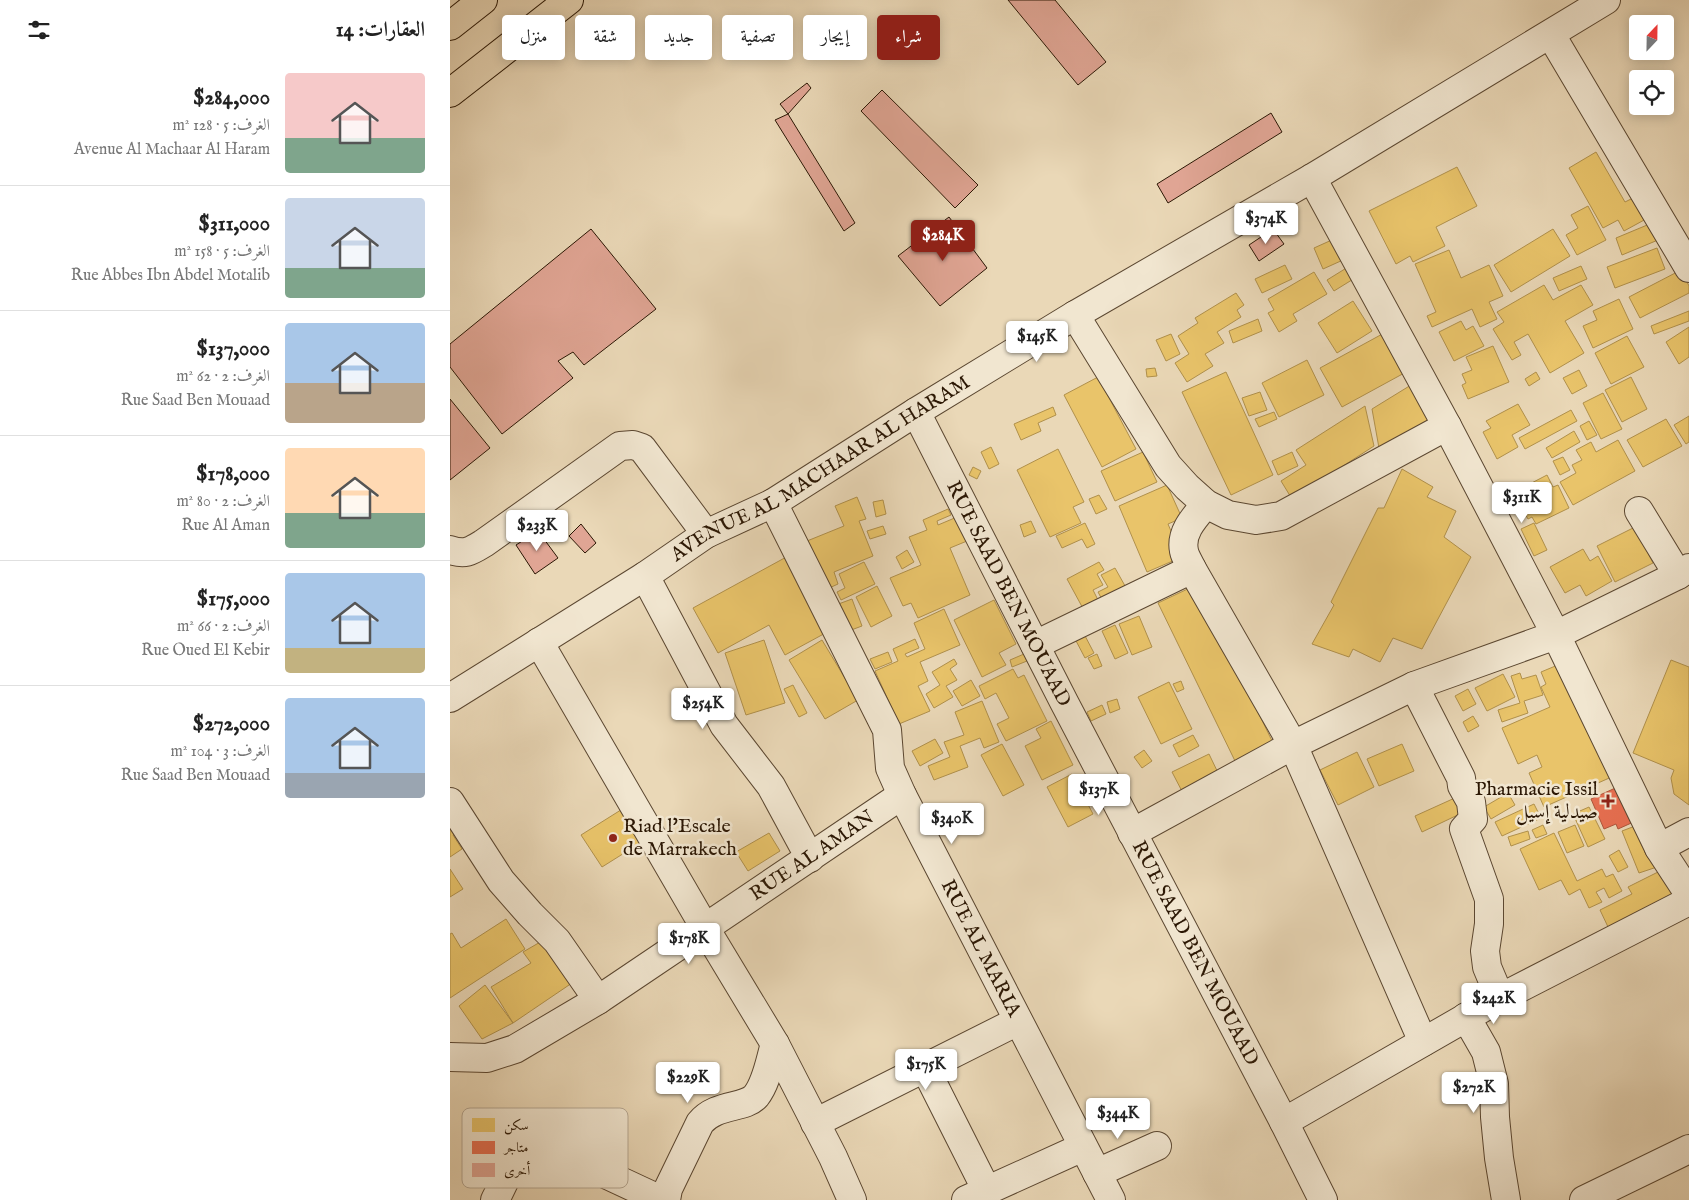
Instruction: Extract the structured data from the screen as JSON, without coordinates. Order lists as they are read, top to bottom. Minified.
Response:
{"streets":{"street":["AVENUE AL MACHAAR AL HARAM","RUE SAAD BEN MOUAAD","RUE AL AMAN","RUE AL MARIA"]},"crossings":[["AVENUE AL MACHAAR AL HARAM","RUE SAAD BEN MOUAAD"],["AVENUE AL MACHAAR AL HARAM","RUE AL MARIA"],["RUE AL AMAN","RUE AL MARIA"]],"places":{"health":["Pharmacie Issil صيدلية إسيل"],"other":["Riad l'Escale de Marrakech"]},"legend":["سكن","متاجر","أخرى"],"north":"top","page":{"heading":"العقارات: 14","chip":["شراء","إيجار","تصفية","جديد","شقة","منزل"],"list":[{"name":"$284,000","note":"الغرف: 5 · 128 m² · Avenue Al Machaar Al Haram"},{"name":"$311,000","note":"الغرف: 5 · 158 m² · Rue Abbes Ibn Abdel Motalib"},{"name":"$137,000","note":"الغرف: 2 · 62 m² · Rue Saad Ben Mouaad"},{"name":"$178,000","note":"الغرف: 2 · 80 m² · Rue Al Aman"},{"name":"$175,000","note":"الغرف: 2 · 66 m² · Rue Oued El Kebir"},{"name":"$272,000","note":"الغرف: 3 · 104 m² · Rue Saad Ben Mouaad"}],"price":["$374K","$284K","$145K","$311K","$233K","$254K","$137K","$340K","$178K","$242K","$175K","$229K","$272K","$344K"]}}
